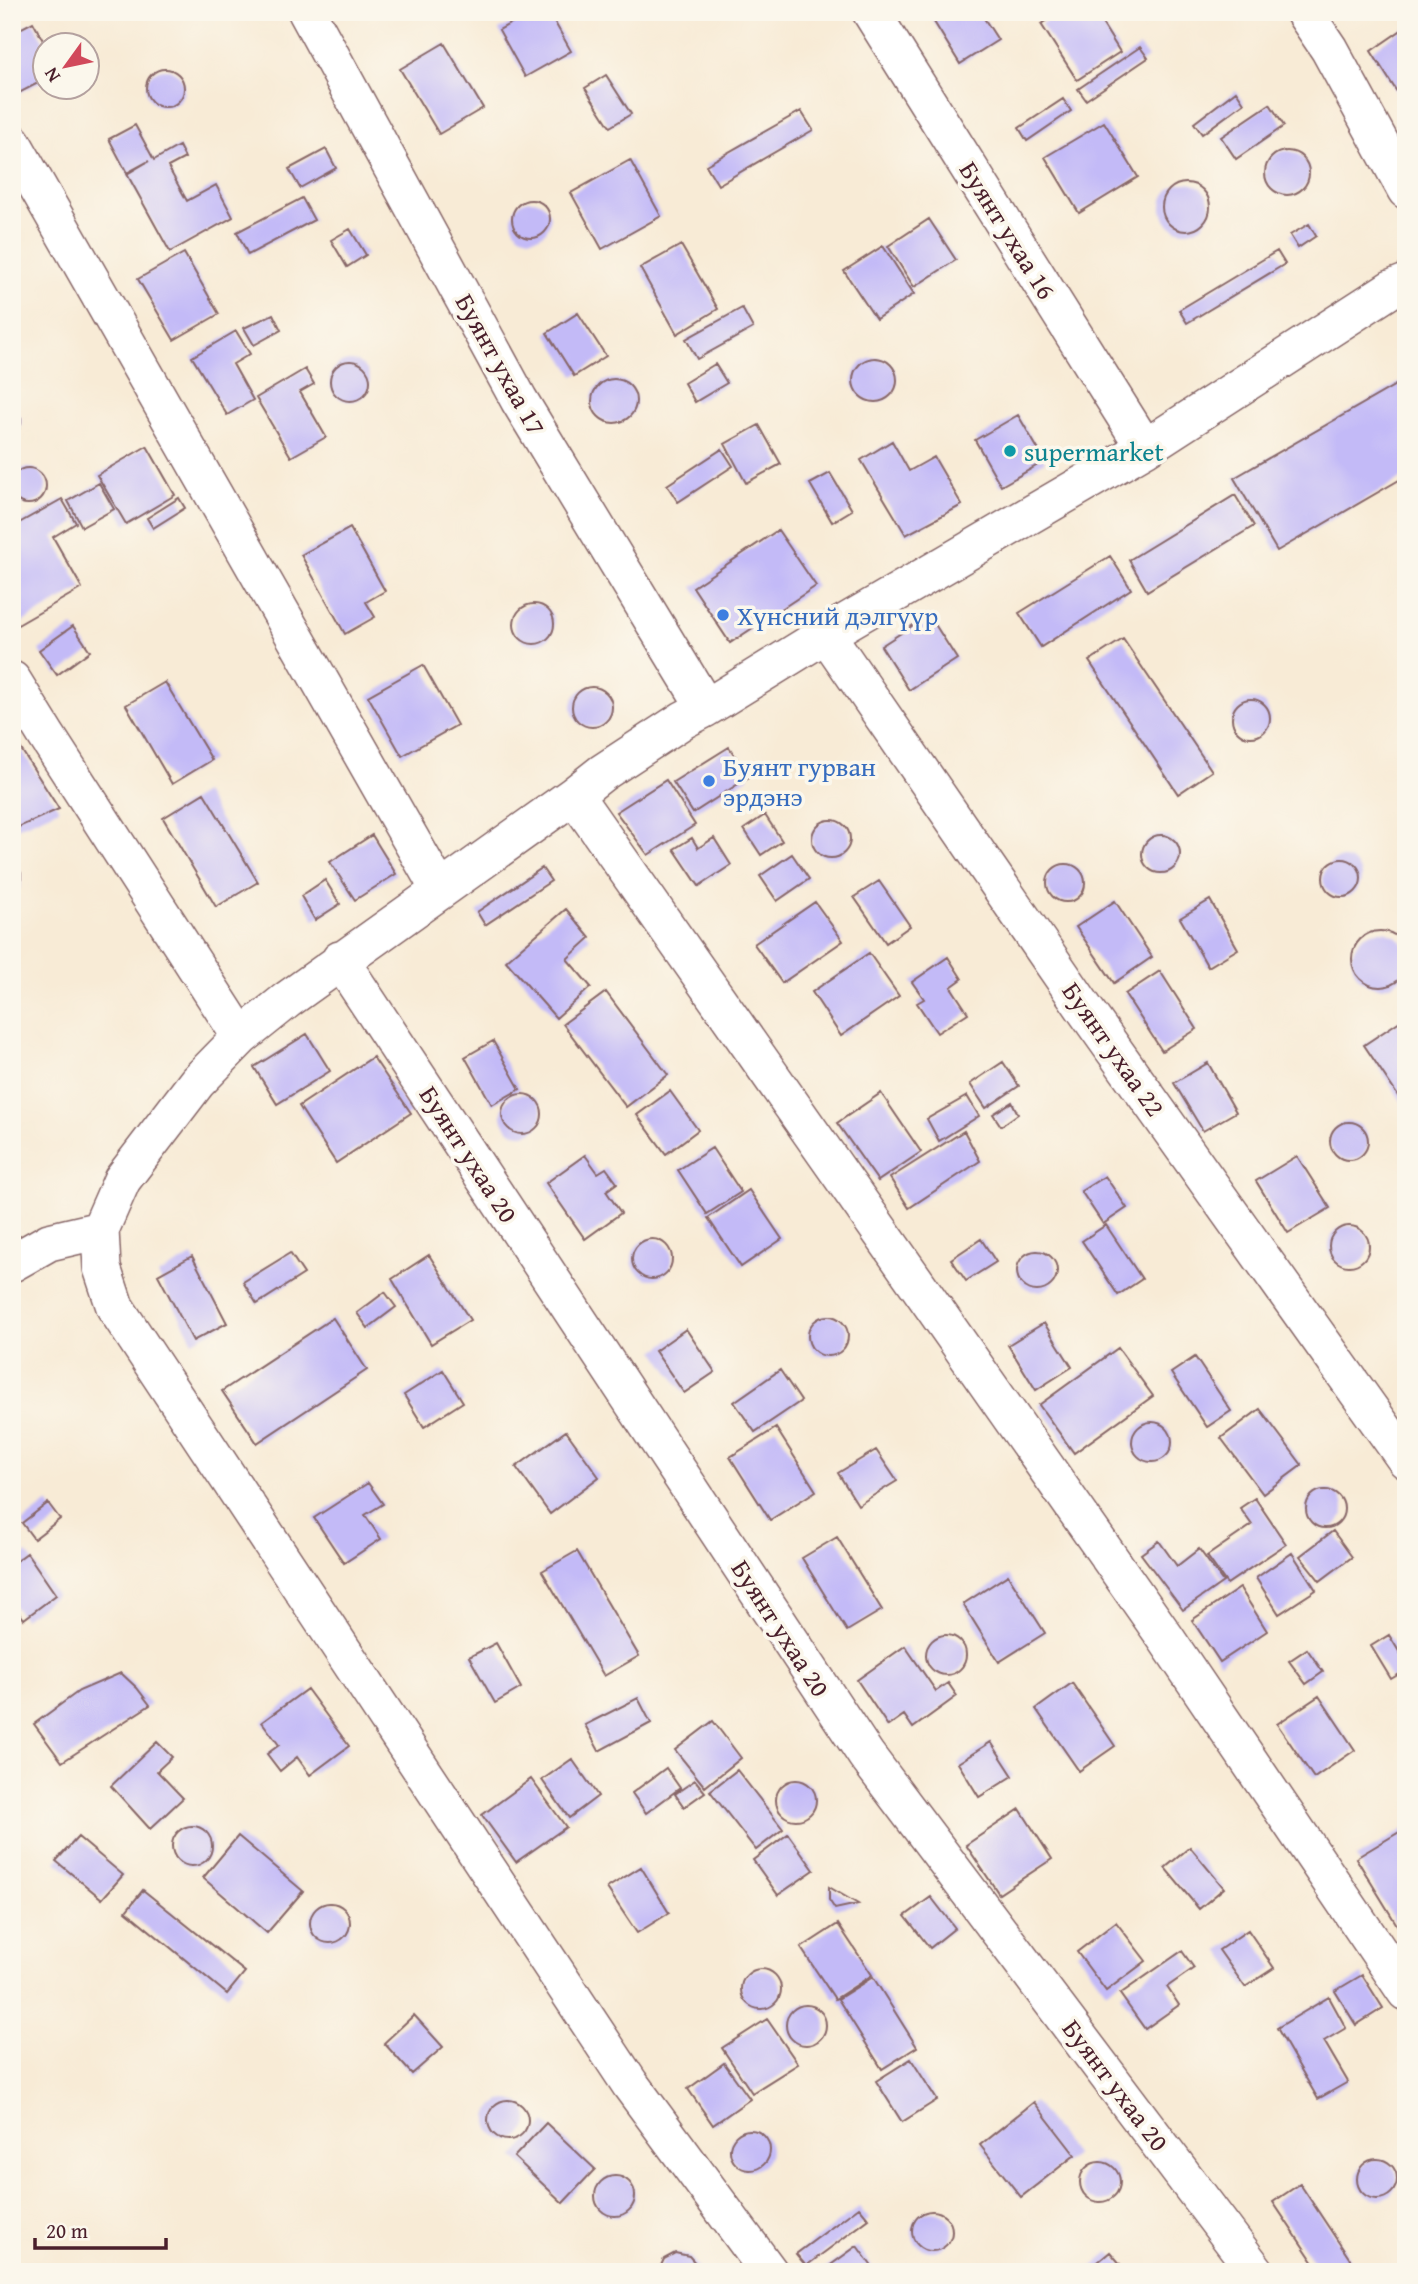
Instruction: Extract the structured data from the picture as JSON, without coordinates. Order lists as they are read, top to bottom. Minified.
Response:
{"streets":{"street":["Буянт ухаа 16","Буянт ухаа 17","Буянт ухаа 22","Буянт ухаа 20"]},"places":["supermarket","Хүнсний дэлгүүр","Буянт гурван эрдэнэ"],"scale_bar":"20 m","north":"bottom left"}
